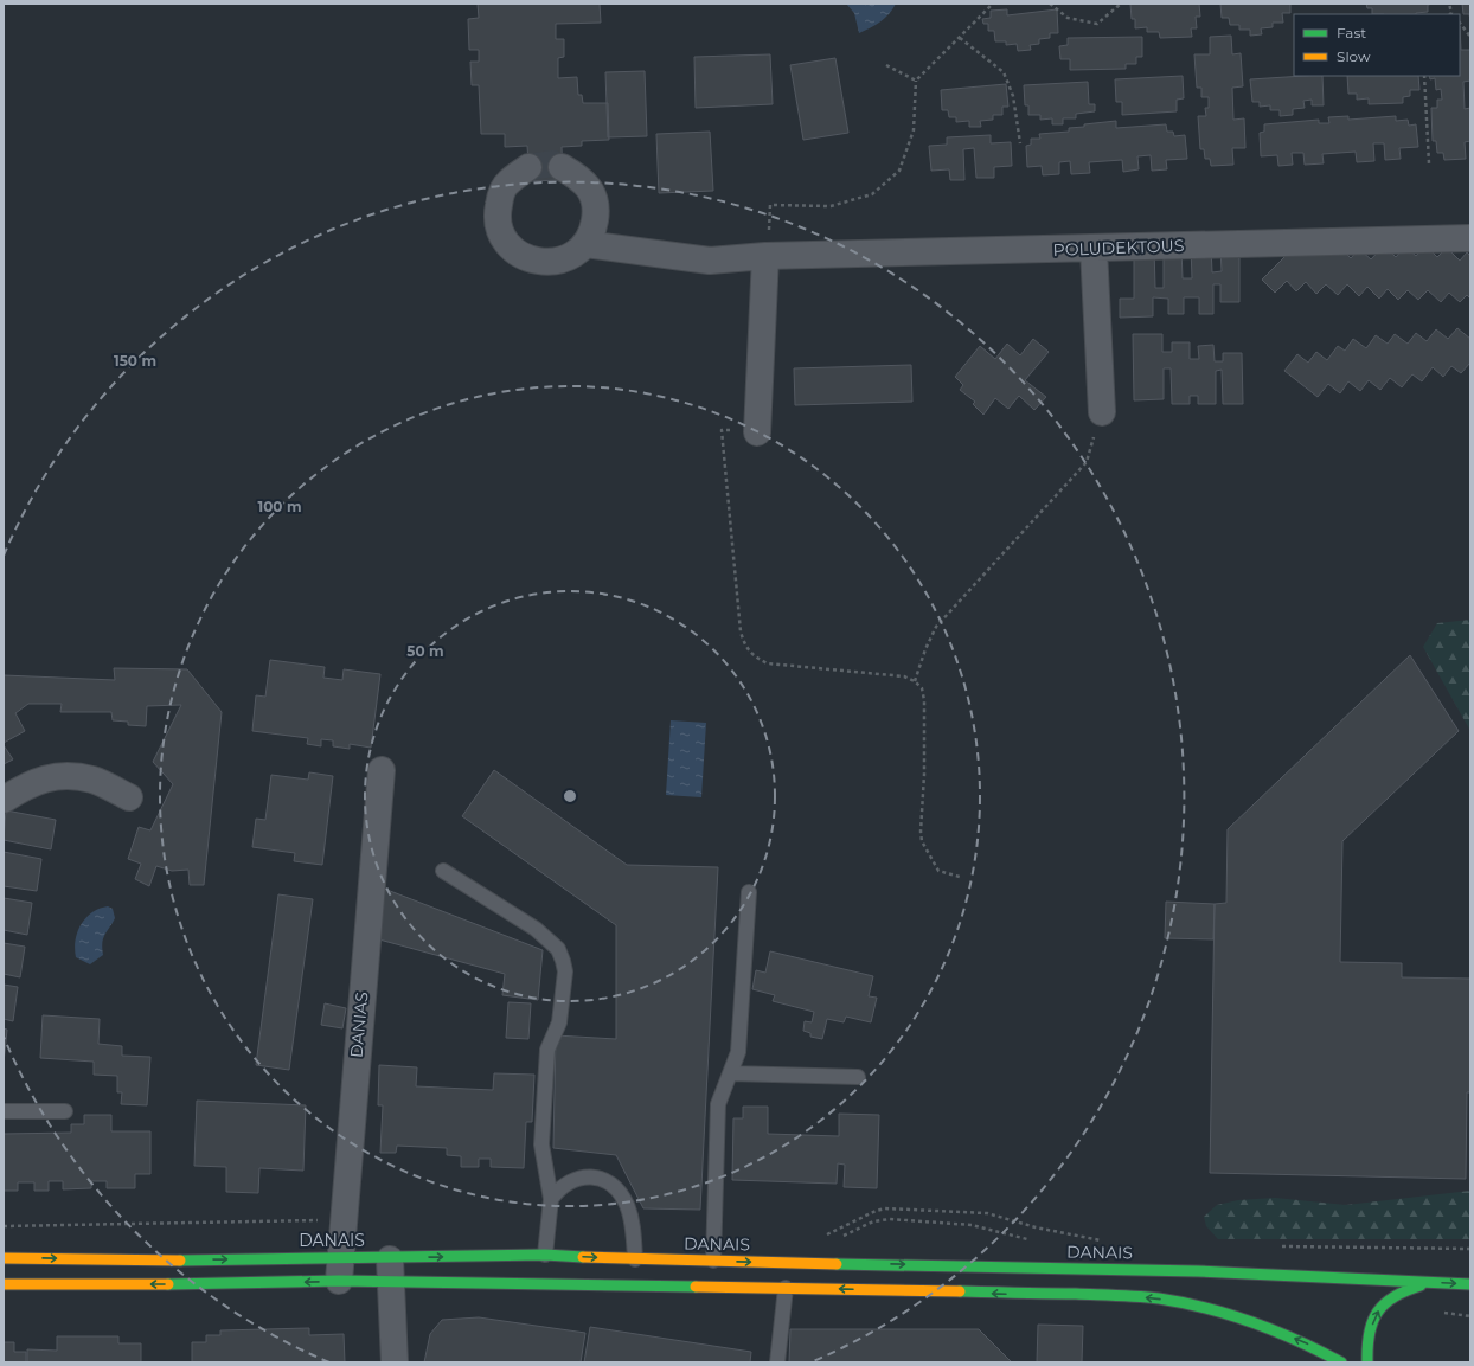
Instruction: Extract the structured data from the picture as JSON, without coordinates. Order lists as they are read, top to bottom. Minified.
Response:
{"streets":{"main road":["DANAIS"],"street":["POLUDEKTOUS","DANIAS"]},"crossings":[["DANIAS","DANAIS"]],"legend":["Fast","Slow"],"rings":["150 m","100 m","50 m"]}
